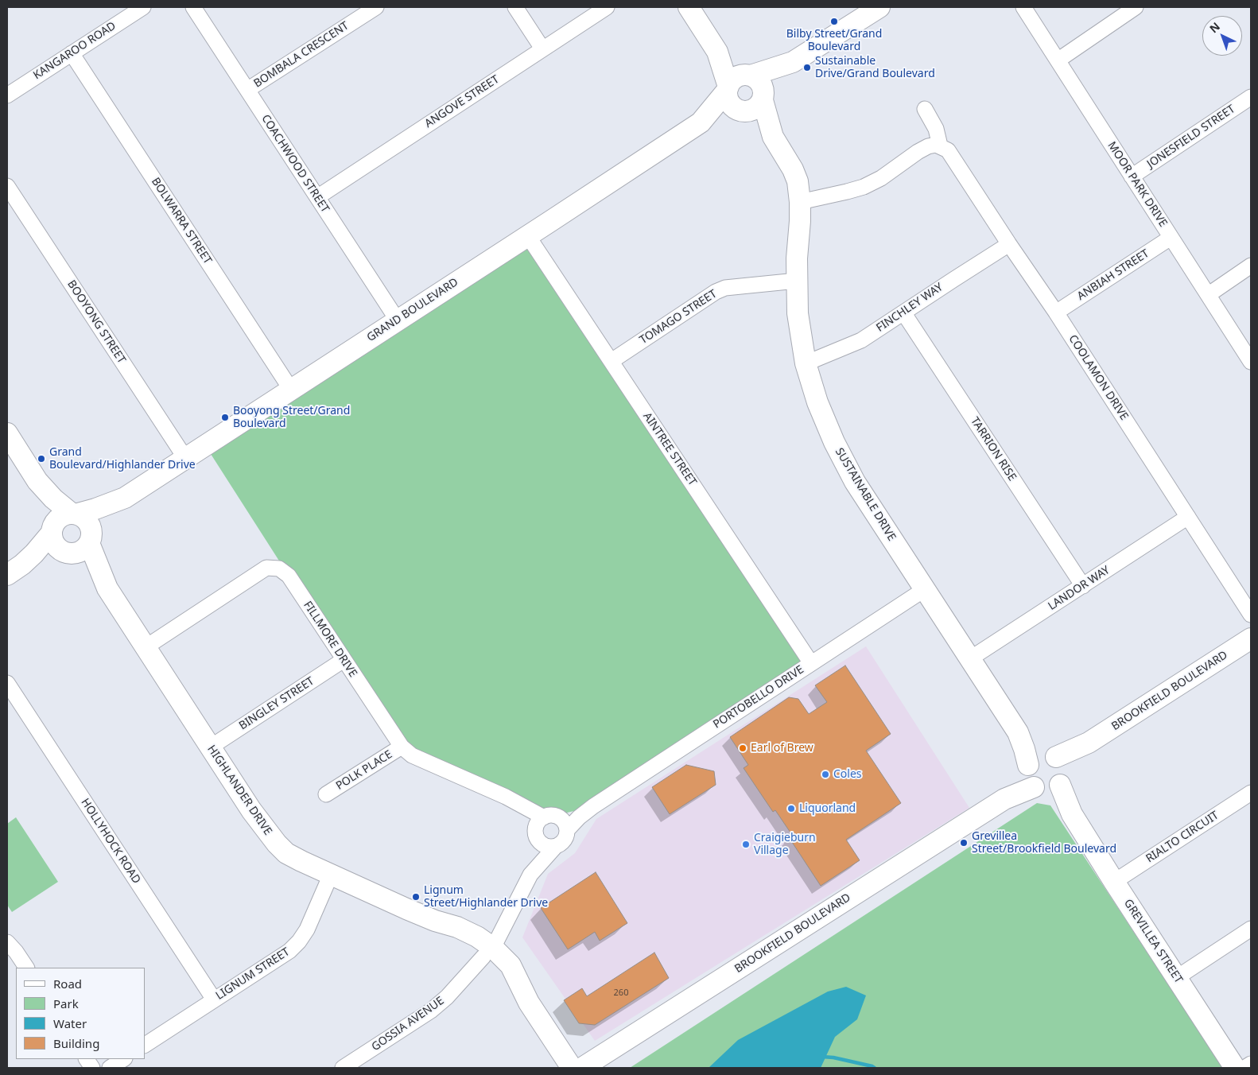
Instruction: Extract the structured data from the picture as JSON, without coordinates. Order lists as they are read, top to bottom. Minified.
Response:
{"streets":{"street":["KANGAROO ROAD","BOMBALA CRESCENT","ANGOVE STREET","JONESFIELD STREET","COACHWOOD STREET","MOOR PARK DRIVE","BOLWARRA STREET","ANBIAH STREET","FINCHLEY WAY","GRAND BOULEVARD","TOMAGO STREET","BOOYONG STREET","COOLAMON DRIVE","AINTREE STREET","TARRION RISE","SUSTAINABLE DRIVE","LANDOR WAY","FILLMORE DRIVE","BROOKFIELD BOULEVARD","PORTOBELLO DRIVE","BINGLEY STREET","POLK PLACE","HIGHLANDER DRIVE","RIALTO CIRCUIT","HOLLYHOCK ROAD","GREVILLEA STREET","LIGNUM STREET","GOSSIA AVENUE"]},"crossings":[["KANGAROO ROAD","BOLWARRA STREET"],["BOMBALA CRESCENT","COACHWOOD STREET"],["ANGOVE STREET","COACHWOOD STREET"],["JONESFIELD STREET","MOOR PARK DRIVE"],["COACHWOOD STREET","GRAND BOULEVARD"],["MOOR PARK DRIVE","ANBIAH STREET"],["BOLWARRA STREET","GRAND BOULEVARD"],["ANBIAH STREET","COOLAMON DRIVE"],["FINCHLEY WAY","COOLAMON DRIVE"],["FINCHLEY WAY","TARRION RISE"],["FINCHLEY WAY","SUSTAINABLE DRIVE"],["GRAND BOULEVARD","BOOYONG STREET"],["GRAND BOULEVARD","AINTREE STREET"],["GRAND BOULEVARD","SUSTAINABLE DRIVE"],["GRAND BOULEVARD","HIGHLANDER DRIVE"],["TOMAGO STREET","AINTREE STREET"],["TOMAGO STREET","SUSTAINABLE DRIVE"],["COOLAMON DRIVE","LANDOR WAY"],["AINTREE STREET","PORTOBELLO DRIVE"],["TARRION RISE","LANDOR WAY"],["SUSTAINABLE DRIVE","LANDOR WAY"],["SUSTAINABLE DRIVE","BROOKFIELD BOULEVARD"],["SUSTAINABLE DRIVE","PORTOBELLO DRIVE"],["SUSTAINABLE DRIVE","GREVILLEA STREET"],["FILLMORE DRIVE","PORTOBELLO DRIVE"],["FILLMORE DRIVE","BINGLEY STREET"],["FILLMORE DRIVE","POLK PLACE"],["FILLMORE DRIVE","HIGHLANDER DRIVE"],["BROOKFIELD BOULEVARD","GREVILLEA STREET"],["BINGLEY STREET","HIGHLANDER DRIVE"],["HIGHLANDER DRIVE","LIGNUM STREET"],["HIGHLANDER DRIVE","GOSSIA AVENUE"],["RIALTO CIRCUIT","GREVILLEA STREET"],["HOLLYHOCK ROAD","LIGNUM STREET"]],"places":["Bilby Street/Grand Boulevard","Sustainable Drive/Grand Boulevard","Booyong Street/Grand Boulevard","Grand Boulevard/Highlander Drive","Earl of Brew","Coles","Liquorland","Grevillea Street/Brookfield Boulevard","Craigieburn Village","Lignum Street/Highlander Drive"],"house_numbers":["260"],"legend":["Road","Park","Water","Building"],"north":"top left"}
